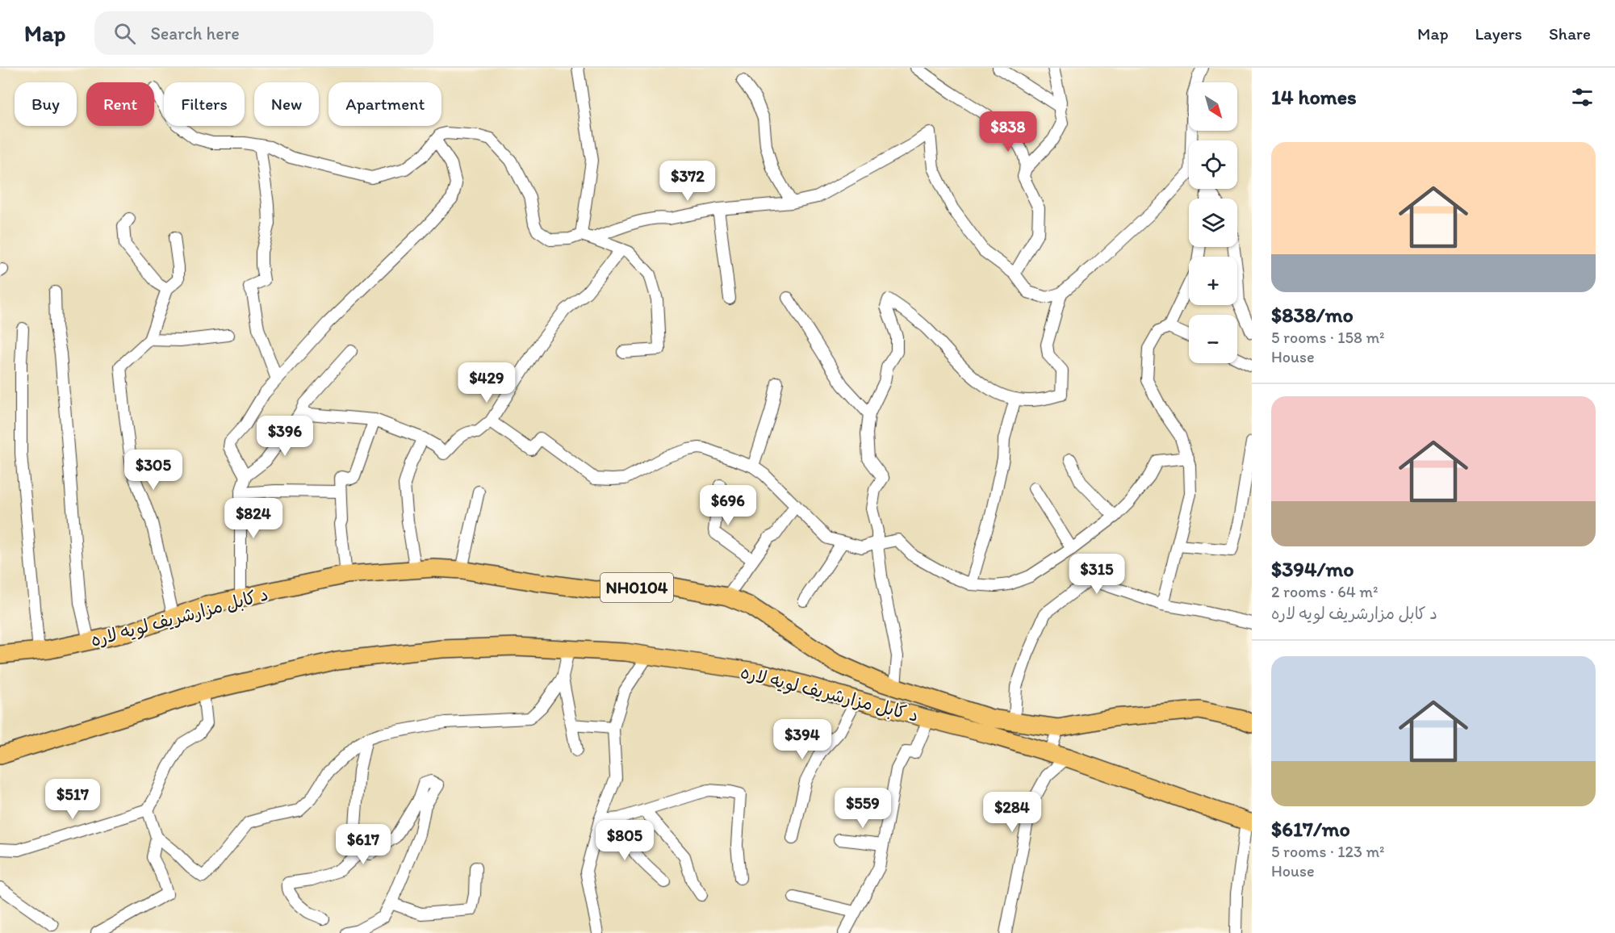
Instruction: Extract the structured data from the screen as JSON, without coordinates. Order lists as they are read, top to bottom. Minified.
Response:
{"streets":{"highway":["NH0104","د کابل مزارشریف لویه لاره"]},"north":"bottom right","page":{"header":"Map","search":"Search here","nav":["Map","Layers","Share"],"heading":"14 homes","map_buttons":["+","−"],"chip":["Buy","Rent","Filters","New","Apartment"],"price":["$838","$372","$429","$396","$305","$696","$824","$315","$394","$517","$559","$284","$805","$617"],"list":[{"name":"$838/mo","note":"5 rooms · 158 m² · House"},{"name":"$394/mo","note":"2 rooms · 64 m² · د کابل مزارشریف لویه لاره"},{"name":"$617/mo","note":"5 rooms · 123 m² · House"}]}}
